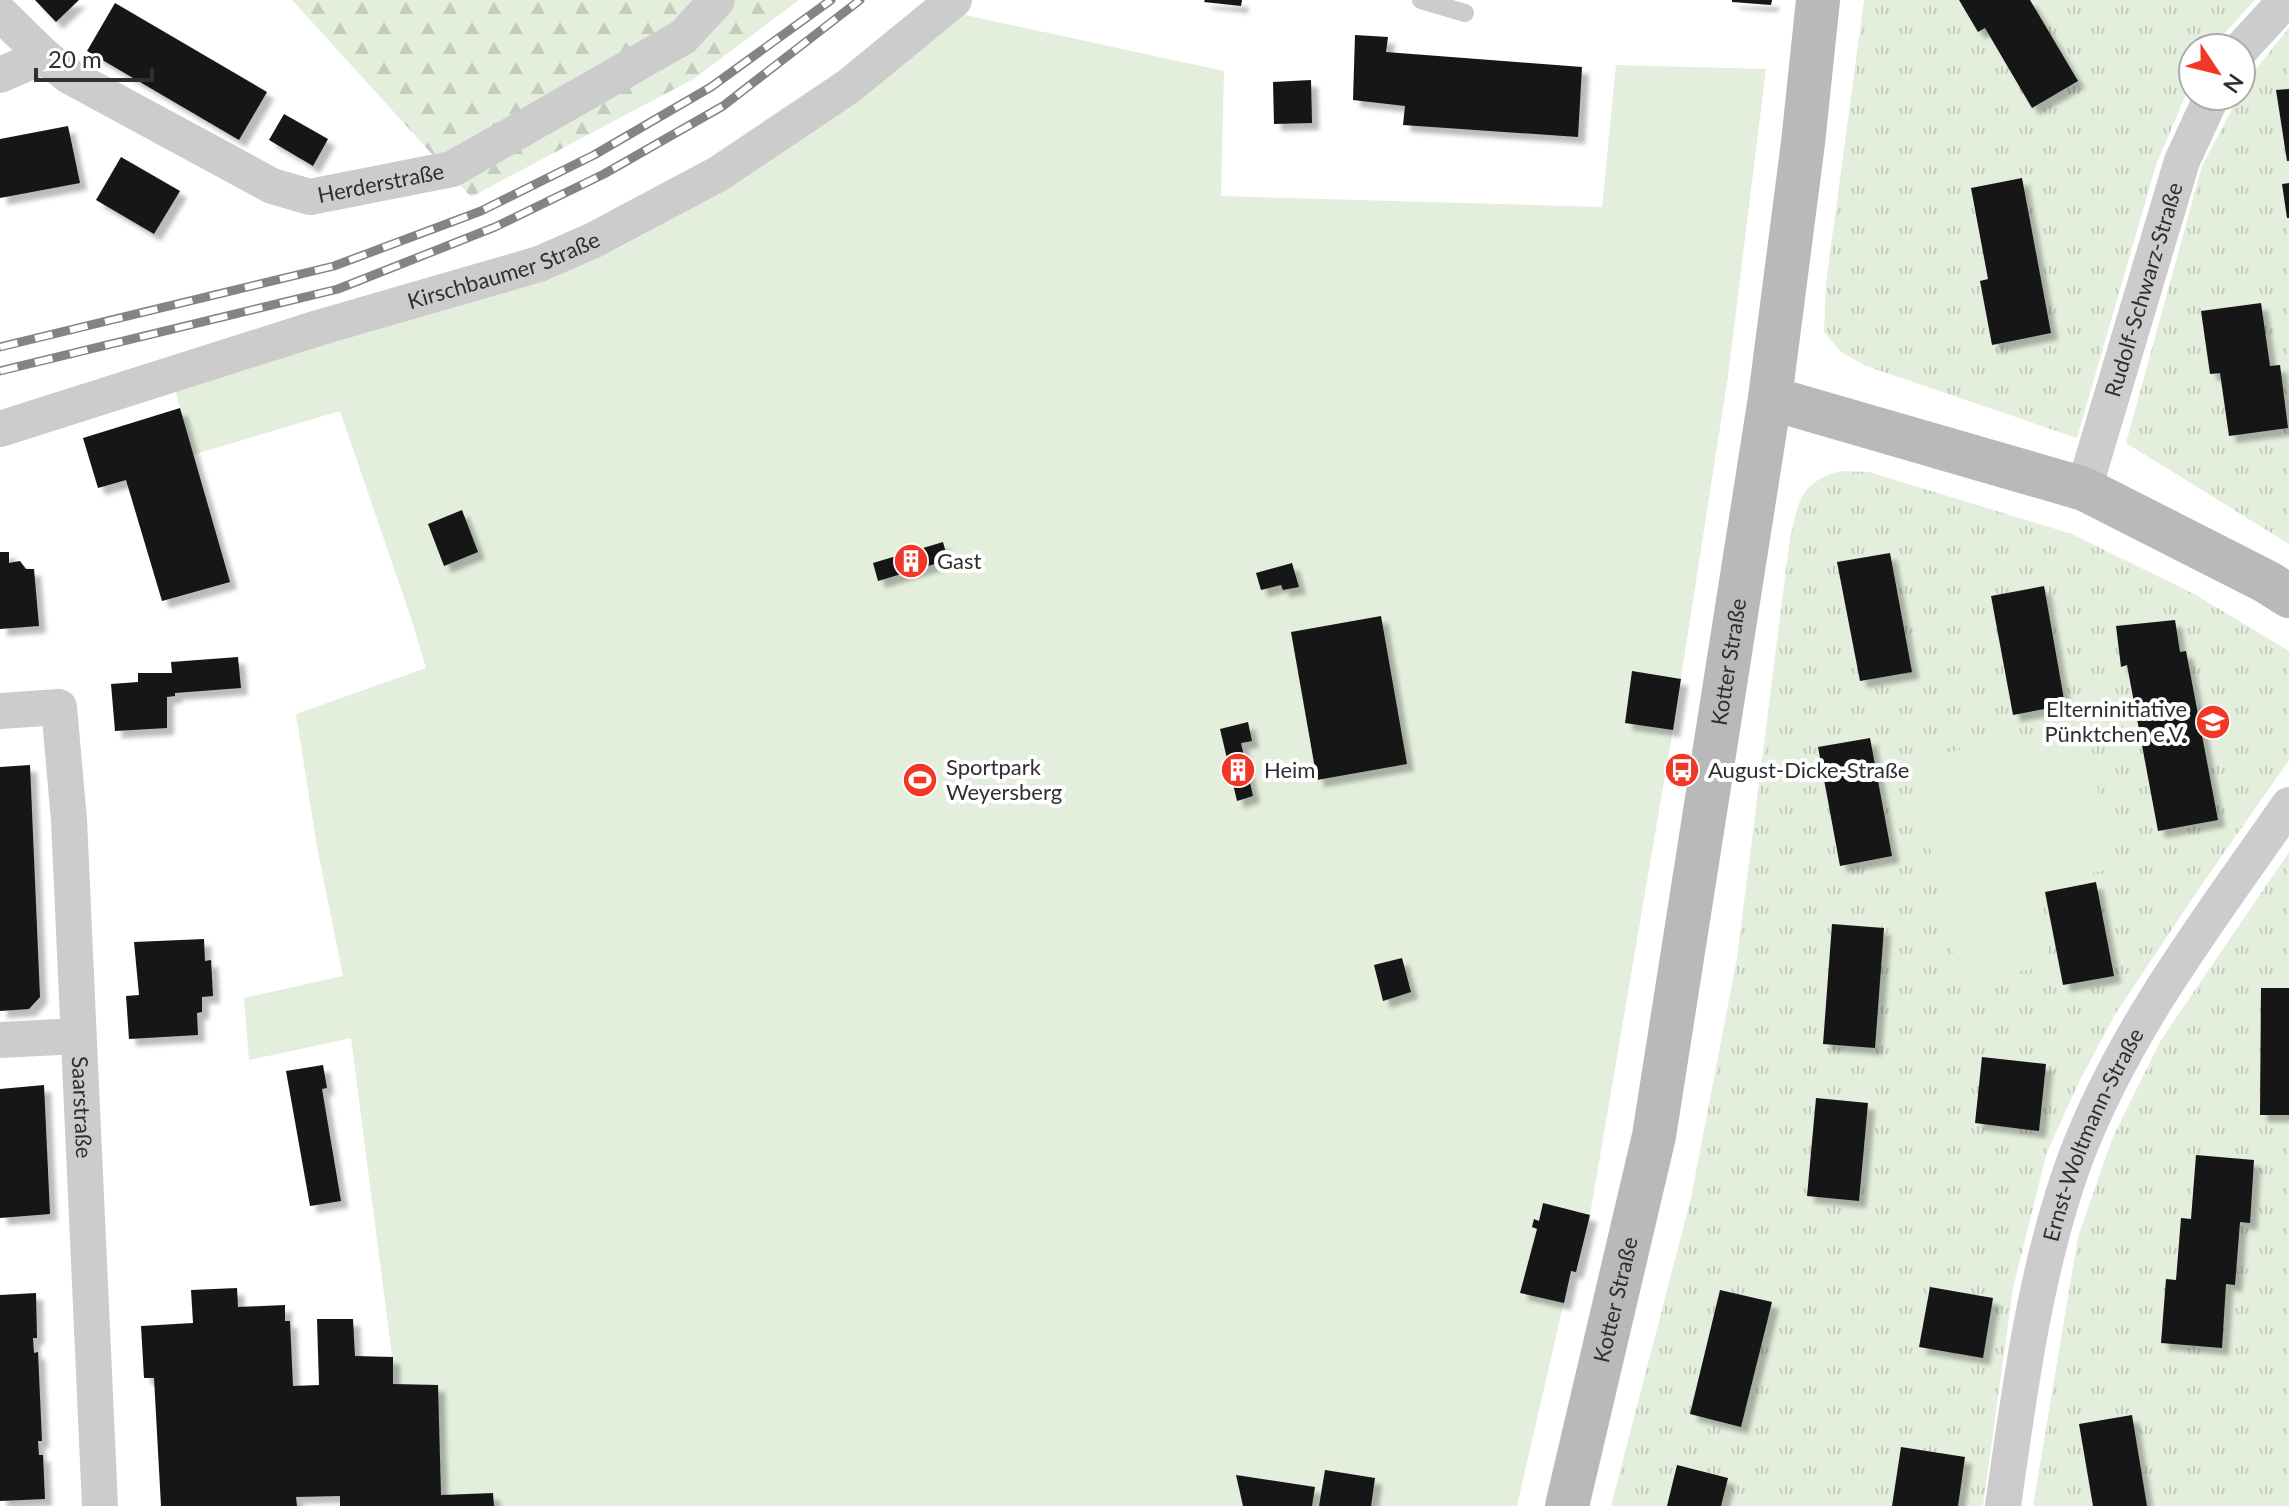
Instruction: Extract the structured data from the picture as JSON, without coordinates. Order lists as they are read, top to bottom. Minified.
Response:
{"streets":{"street":["Herderstraße","Kirschbaumer Straße","Rudolf-Schwarz-Straße","Kotter Straße","Saarstraße","Ernst-Woltmann-Straße"]},"places":{"building":["Gast","Heim"],"school or university":["Elterninitiative Pünktchen e.V."],"bus stop":["August-Dicke-Straße"],"sports":["Sportpark Weyersberg"]},"scale_bar":"20 m","north":"bottom right"}
